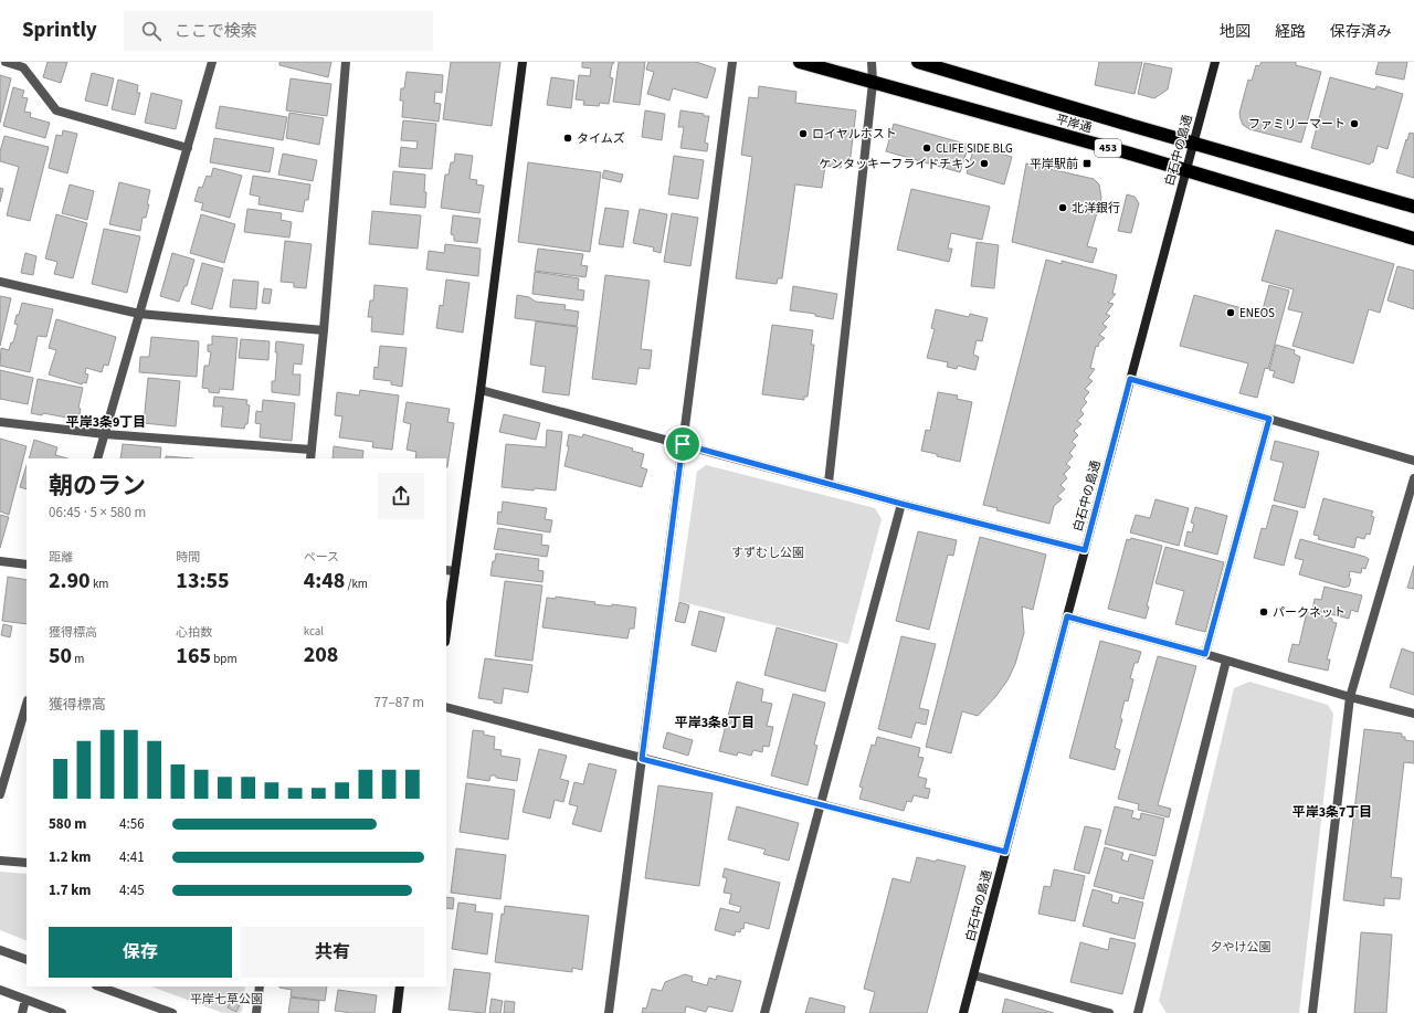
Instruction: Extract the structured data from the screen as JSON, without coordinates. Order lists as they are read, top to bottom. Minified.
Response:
{"streets":{"highway":["平岸通","453"],"street":["白石中の島通"]},"crossings":[["平岸通","白石中の島通"]],"districts":["平岸3条9丁目","平岸3条8丁目","平岸3条7丁目"],"parks":["すずむし公園","夕やけ公園","平岸七草公園"],"places":{"other":["ファミリーマート","ロイヤルホスト","タイムズ","CLIFE SIDE BLG","ケンタッキーフライドチキン","北洋銀行","ENEOS","パークネット"],"transit":["平岸駅前"]},"page":{"header":"Sprintly","search":"ここで検索","nav":["地図","経路","保存済み"],"heading":["朝のラン","06:45 · 5 × 580 m"],"stats":[["距離","2.90 km"],["時間","13:55"],["ペース","4:48 /km"],["獲得標高","50 m"],["心拍数","165 bpm"],["kcal","208"]],"chart":["獲得標高","77–87 m"],"list":[{"name":"580 m","note":"4:56"},{"name":"1.2 km","note":"4:41"},{"name":"1.7 km","note":"4:45"}],"buttons":["保存","共有"]}}
